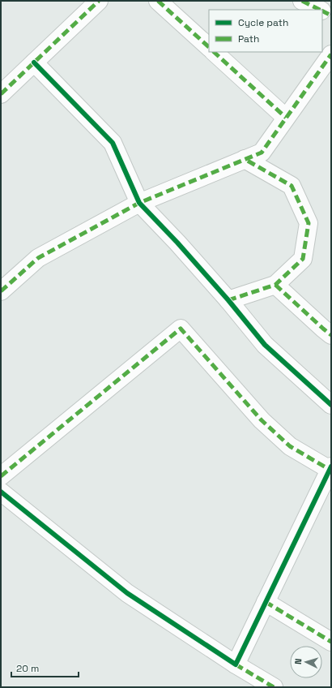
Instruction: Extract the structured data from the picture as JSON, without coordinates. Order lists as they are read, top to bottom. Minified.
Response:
{"legend":["Cycle path","Path"],"scale_bar":"20 m","north":"left"}
